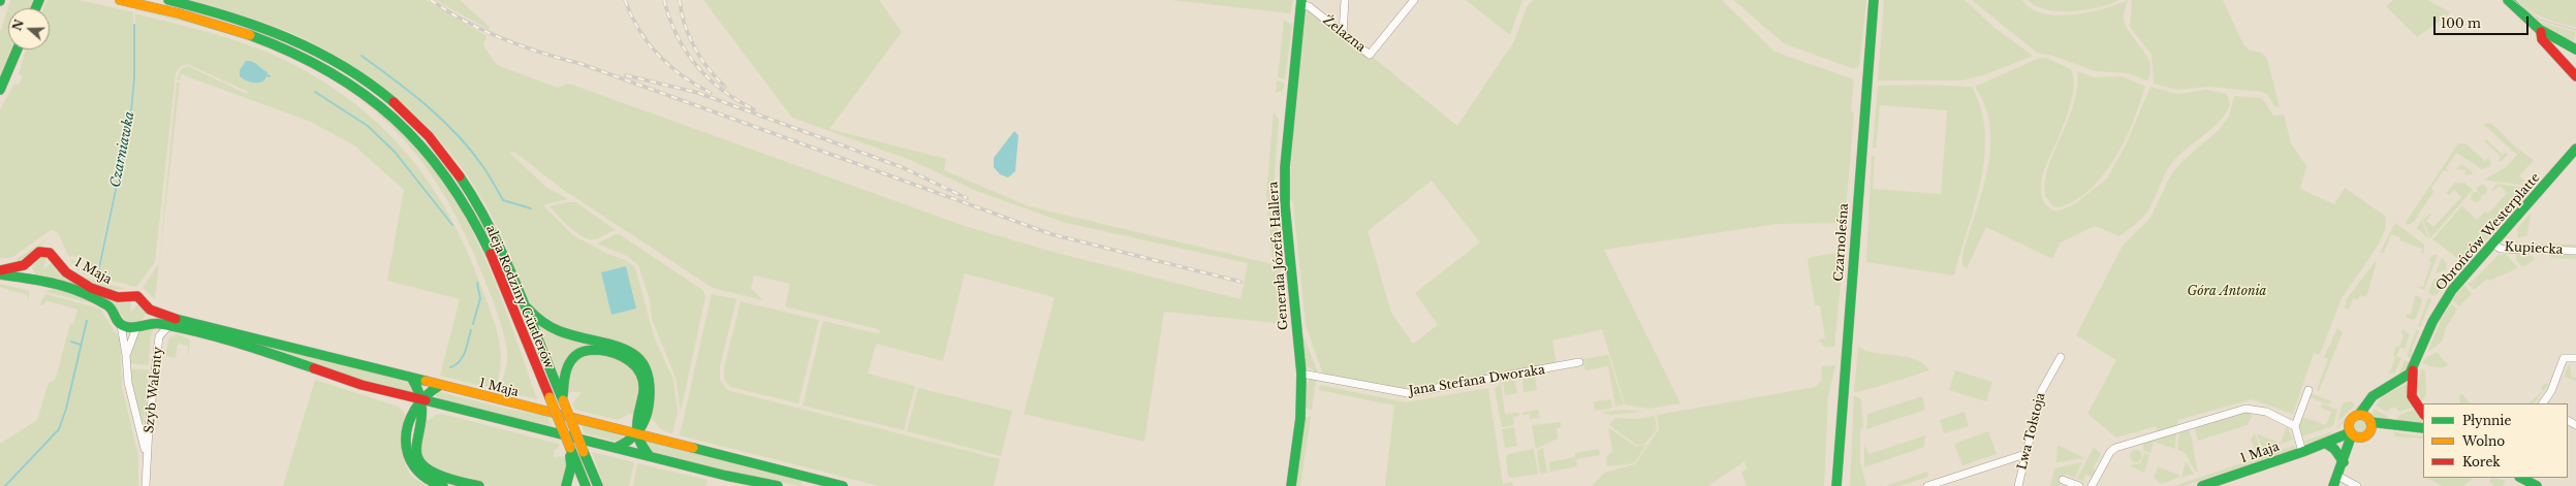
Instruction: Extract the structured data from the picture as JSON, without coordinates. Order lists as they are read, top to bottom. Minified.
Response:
{"streets":{"street":["Żelazna","Obrońców Westerplatte","Czarnoleśna","Kupiecka","Generała Józefa Hallera","1 Maja","aleja Rodziny Gürtlerów","Jana Stefana Dworaka","Szyb Walenty","Lwa Tołstoja"]},"crossings":[["Żelazna","Generała Józefa Hallera"],["Obrońców Westerplatte","Kupiecka"],["Generała Józefa Hallera","Jana Stefana Dworaka"],["1 Maja","Szyb Walenty"]],"water":["Czarniawka"],"parks":["Góra Antonia"],"legend":["Płynnie","Wolno","Korek"],"scale_bar":"100 m","north":"left"}
